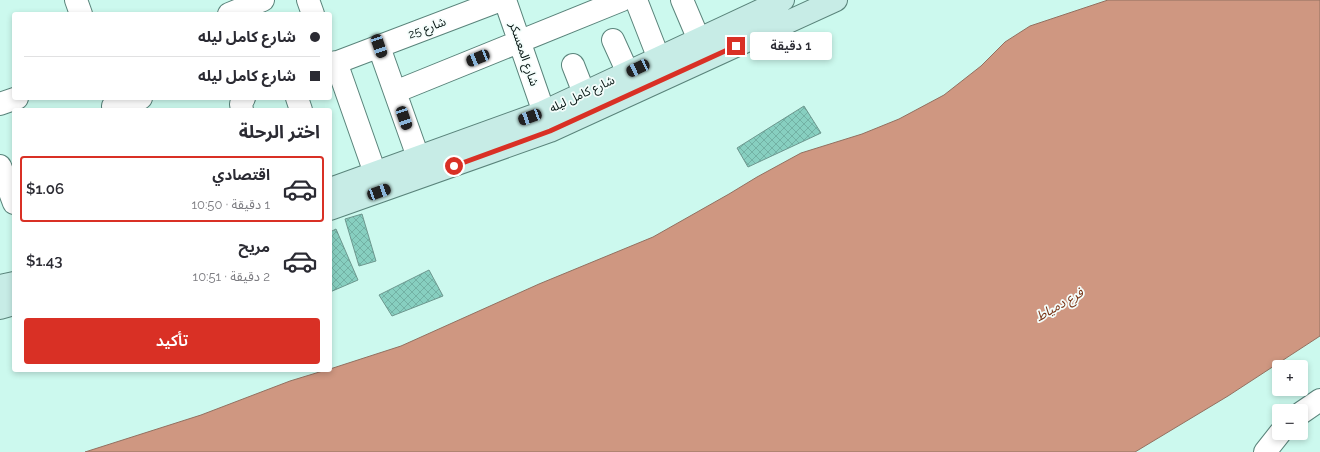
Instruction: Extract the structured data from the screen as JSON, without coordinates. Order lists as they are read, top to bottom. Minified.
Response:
{"streets":{"street":["شارع 25","شارع المعسكر","شارع كامل ليله"]},"crossings":[["شارع المعسكر","شارع كامل ليله"]],"water":["فرع دمياط"],"page":{"banner":["شارع كامل ليله","شارع كامل ليله"],"bubble":"1 دقيقة","heading":"اختر الرحلة","list":[{"name":"اقتصادي","note":"1 دقيقة · 10:50","value":"$1.06"},{"name":"مريح","note":"2 دقيقة · 10:51","value":"$1.43"}],"buttons":"تأكيد","map_buttons":["+","−"]}}
